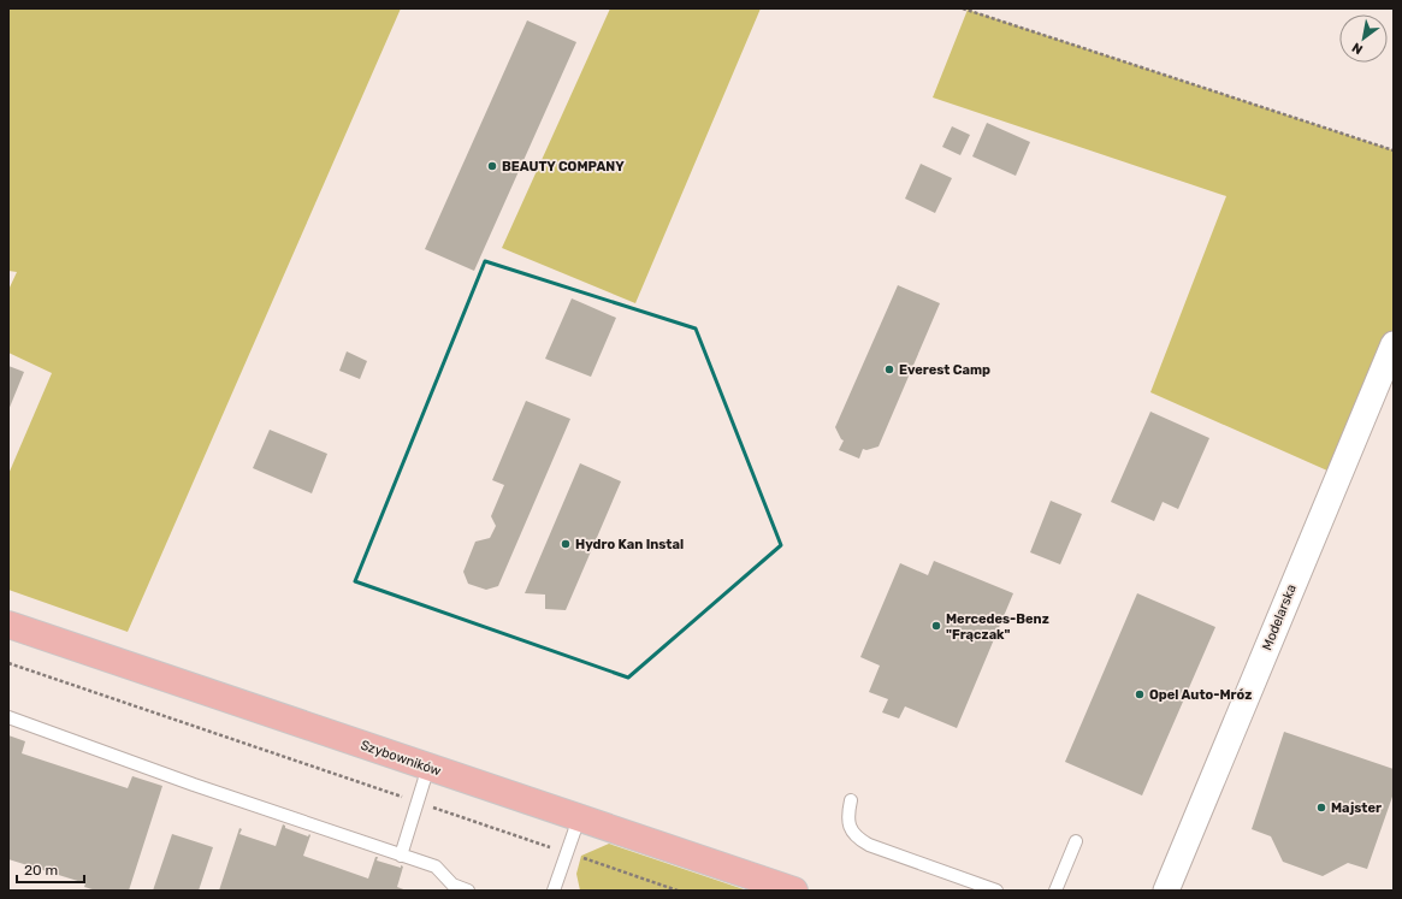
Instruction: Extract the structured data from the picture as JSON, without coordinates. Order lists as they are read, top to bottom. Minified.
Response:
{"streets":{"main road":["Szybowników"],"street":["Modelarska"]},"places":["BEAUTY COMPANY","Everest Camp","Hydro Kan Instal","Mercedes-Benz \"Frączak\"","Opel Auto-Mróz","Majster"],"scale_bar":"20 m","north":"bottom left"}
